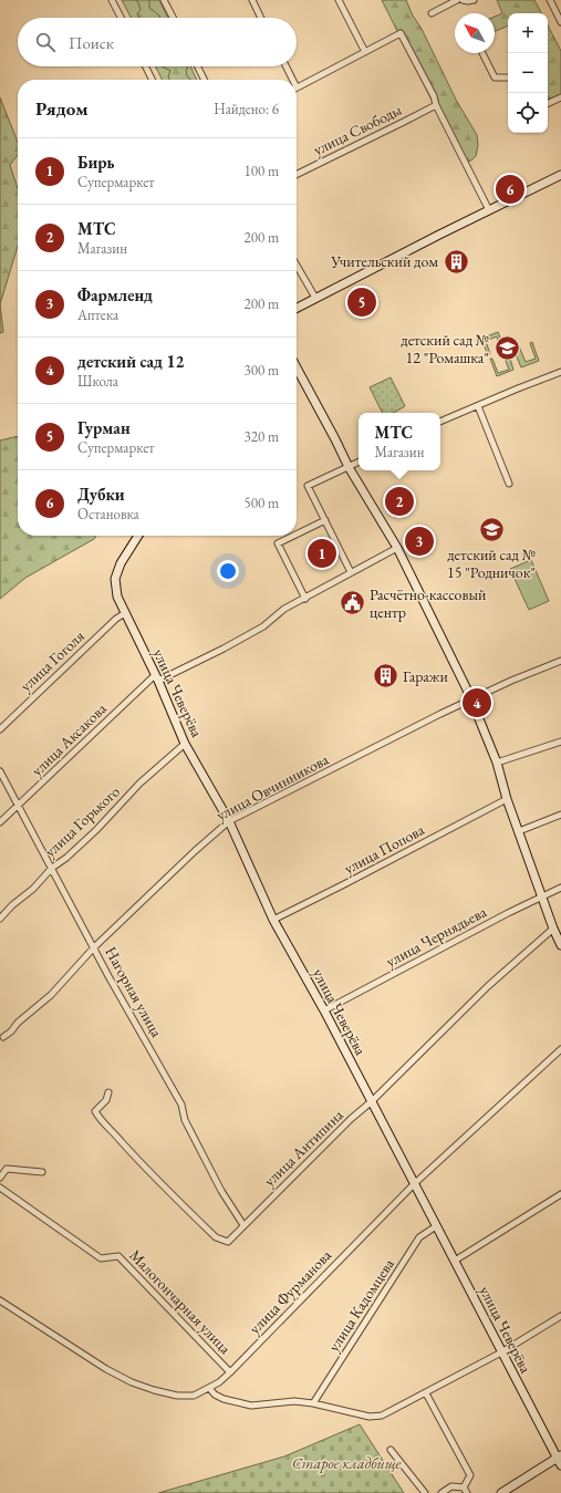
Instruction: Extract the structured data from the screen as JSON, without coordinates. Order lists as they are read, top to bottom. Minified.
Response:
{"streets":{"street":["улица Свободы","улица Гоголя","улица Чеверёва","улица Аксакова","улица Овчинникова","улица Горького","улица Попова","улица Чернядьева","Нагорная улица","улица Антипина","улица Фурманова","Малогончарная улица","улица Кадомцева"]},"crossings":[["улица Гоголя","улица Чеверёва"],["улица Чеверёва","улица Аксакова"],["улица Чеверёва","улица Овчинникова"],["улица Чеверёва","улица Горького"],["улица Чеверёва","улица Попова"],["улица Чеверёва","улица Чернядьева"],["улица Чеверёва","улица Антипина"],["улица Чеверёва","улица Фурманова"],["улица Чеверёва","улица Кадомцева"],["улица Аксакова","Нагорная улица"],["улица Овчинникова","Нагорная улица"],["улица Горького","Нагорная улица"],["Нагорная улица","улица Антипина"],["улица Фурманова","Малогончарная улица"]],"parks":["Старое кладбище"],"places":{"building":["Учительский дом","Гаражи"],"school or university":["детский сад № 12 \"Ромашка\"","детский сад № 15 \"Родничок\""],"public building":["Расчётно-кассовый центр"]},"north":"top left","page":{"map_buttons":["+","−"],"search":"Поиск","heading":["Рядом","Найдено: 6"],"list":[{"mark":"1","name":"Бирь","note":"Супермаркет","value":"100 m"},{"mark":"2","name":"МТС","note":"Магазин","value":"200 m"},{"mark":"3","name":"Фармленд","note":"Аптека","value":"200 m"},{"mark":"4","name":"детский сад 12","note":"Школа","value":"300 m"},{"mark":"5","name":"Гурман","note":"Супермаркет","value":"320 m"},{"mark":"6","name":"Дубки","note":"Остановка","value":"500 m"}],"pins":["6","5","2","3","1","4"],"popup":["МТС","Магазин"]}}
